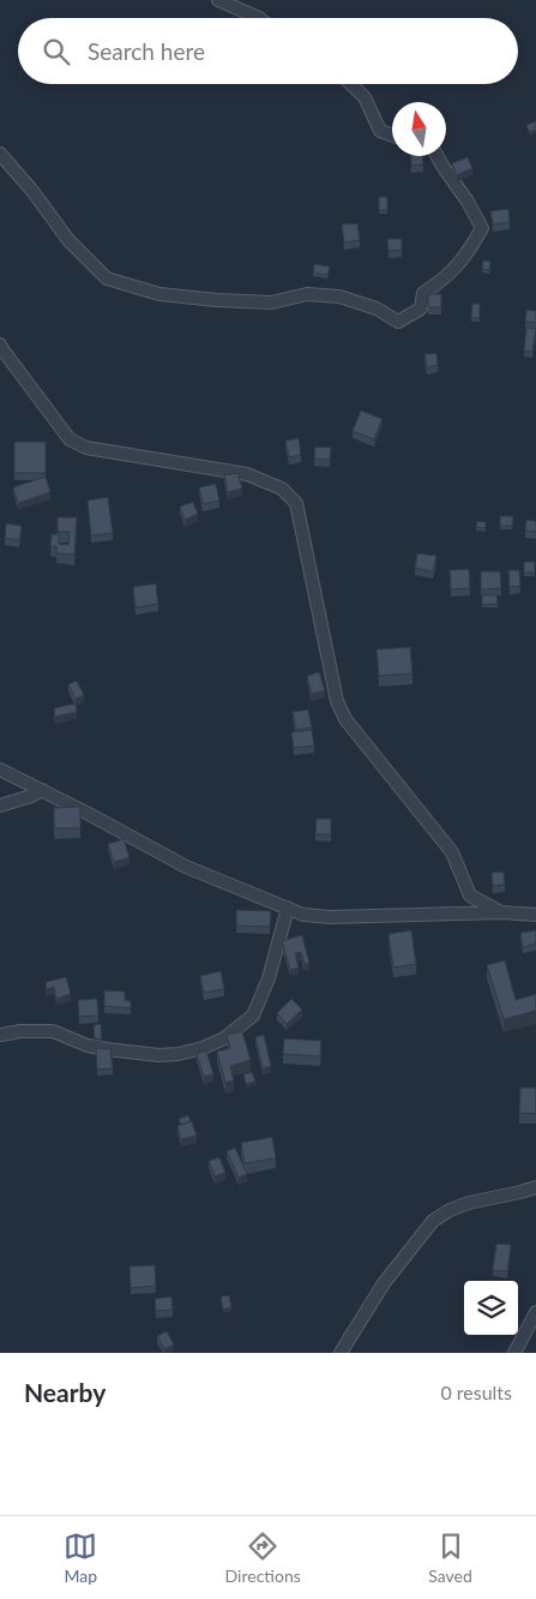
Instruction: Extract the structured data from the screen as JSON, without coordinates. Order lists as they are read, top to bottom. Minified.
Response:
{"north":"top","page":{"search":"Search here","heading":["Nearby","0 results"],"nav":["Map","Directions","Saved"]}}
